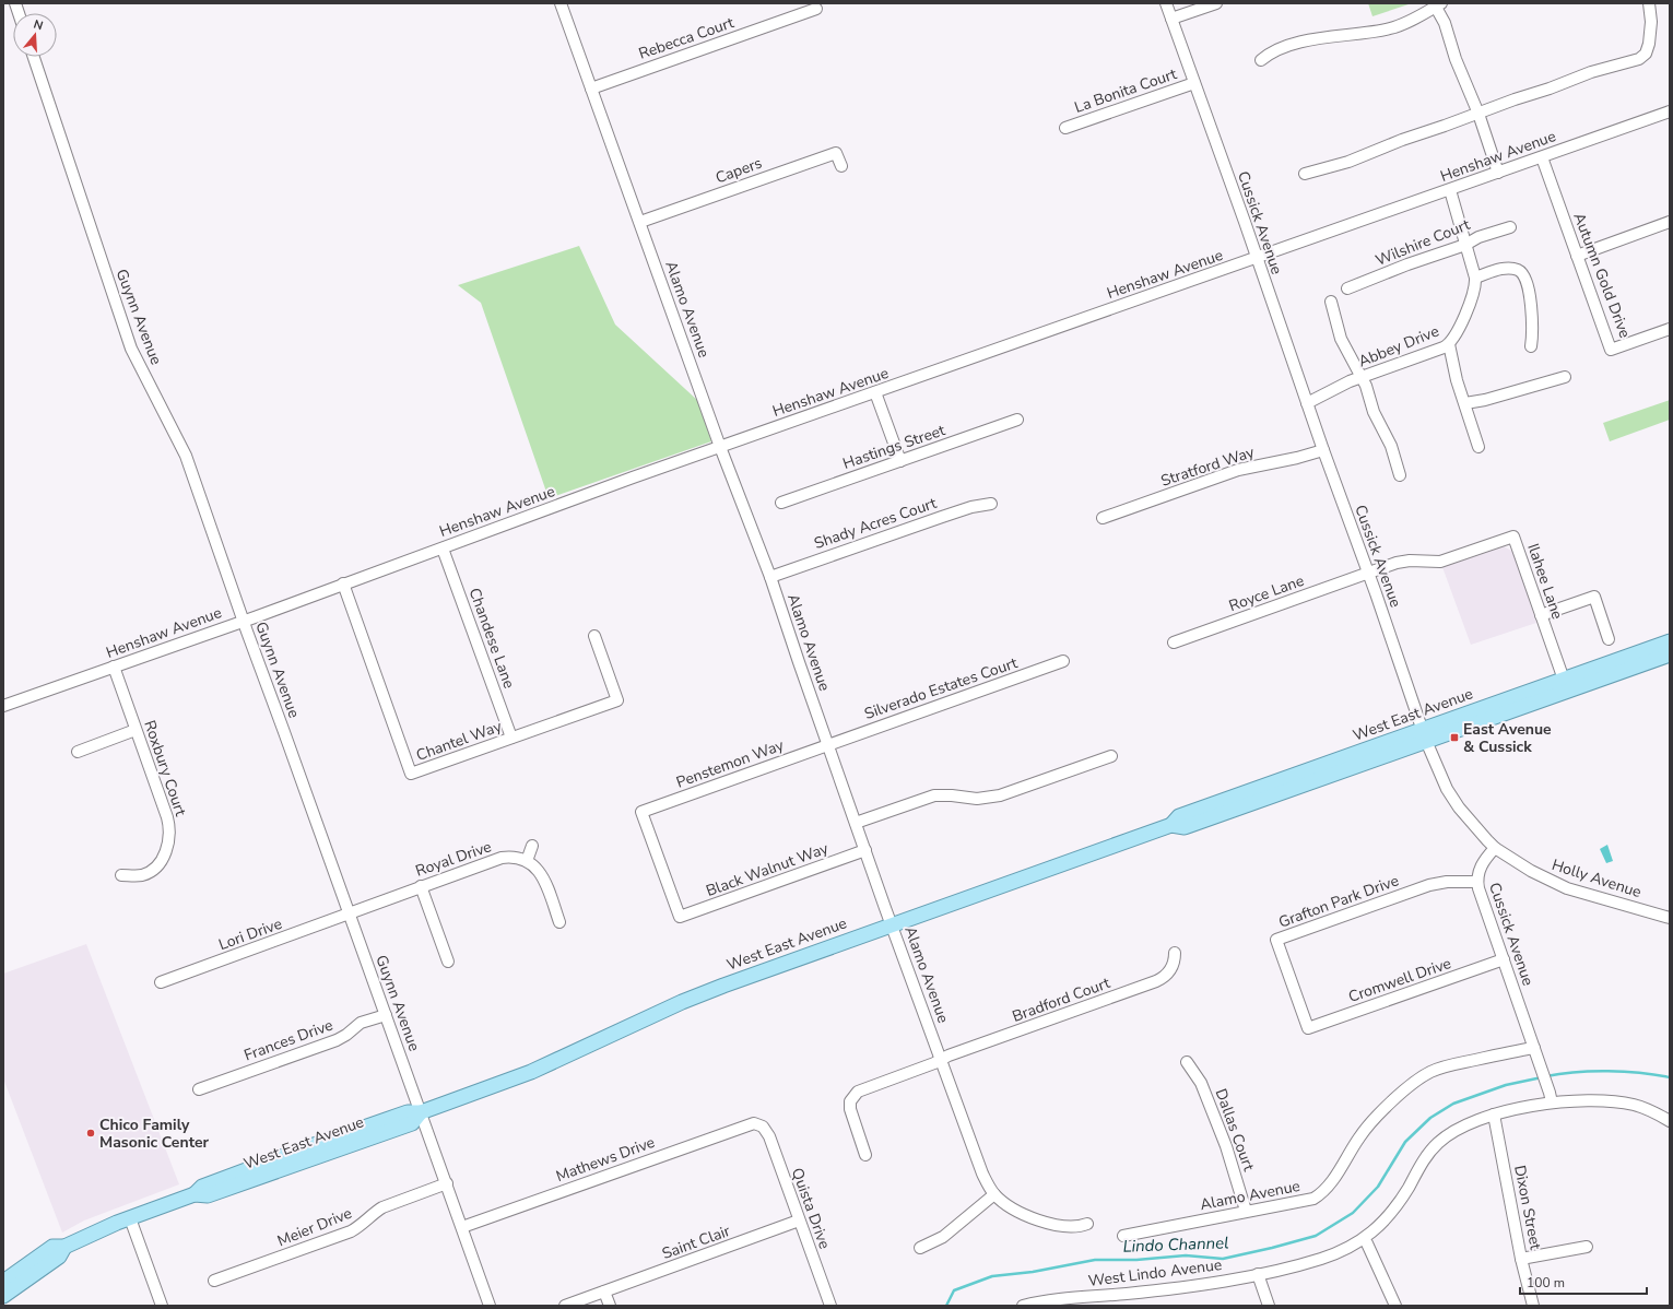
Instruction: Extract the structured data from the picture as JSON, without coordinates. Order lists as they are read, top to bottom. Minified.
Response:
{"streets":{"main road":["West East Avenue"],"street":["Rebecca Court","La Bonita Court","Henshaw Avenue","Capers","Cussick Avenue","Wilshire Court","Autumn Gold Drive","Alamo Avenue","Guynn Avenue","Abbey Drive","Hastings Street","Stratford Way","Shady Acres Court","Ilahee Lane","Royce Lane","Chandese Lane","Silverado Estates Court","Chantel Way","Penstemon Way","Roxbury Court","Royal Drive","Black Walnut Way","Holly Avenue","Grafton Park Drive","Lori Drive","Cromwell Drive","Bradford Court","Frances Drive","Dallas Court","Mathews Drive","Dixon Street","Quista Drive","Meier Drive","Saint Clair","West Lindo Avenue"]},"crossings":[["Rebecca Court","Alamo Avenue"],["La Bonita Court","Cussick Avenue"],["Henshaw Avenue","Cussick Avenue"],["Henshaw Avenue","Autumn Gold Drive"],["Henshaw Avenue","Alamo Avenue"],["Henshaw Avenue","Guynn Avenue"],["Henshaw Avenue","Abbey Drive"],["Henshaw Avenue","Chandese Lane"],["Henshaw Avenue","Chantel Way"],["Henshaw Avenue","Roxbury Court"],["Capers","Alamo Avenue"],["Cussick Avenue","Alamo Avenue"],["Cussick Avenue","Abbey Drive"],["Cussick Avenue","Stratford Way"],["Cussick Avenue","Ilahee Lane"],["Cussick Avenue","Royce Lane"],["Cussick Avenue","West East Avenue"],["Cussick Avenue","Holly Avenue"],["Cussick Avenue","Grafton Park Drive"],["Cussick Avenue","Cromwell Drive"],["Cussick Avenue","West Lindo Avenue"],["Wilshire Court","Abbey Drive"],["Alamo Avenue","Shady Acres Court"],["Alamo Avenue","Silverado Estates Court"],["Alamo Avenue","West East Avenue"],["Alamo Avenue","Penstemon Way"],["Alamo Avenue","Black Walnut Way"],["Alamo Avenue","Bradford Court"],["Alamo Avenue","Dallas Court"],["Guynn Avenue","West East Avenue"],["Guynn Avenue","Royal Drive"],["Guynn Avenue","Lori Drive"],["Guynn Avenue","Frances Drive"],["Guynn Avenue","Mathews Drive"],["Guynn Avenue","Meier Drive"],["Ilahee Lane","Royce Lane"],["Ilahee Lane","West East Avenue"],["Chandese Lane","Chantel Way"],["Silverado Estates Court","Penstemon Way"],["Penstemon Way","Black Walnut Way"],["Royal Drive","Lori Drive"],["Grafton Park Drive","Cromwell Drive"],["Mathews Drive","Quista Drive"],["Dixon Street","West Lindo Avenue"],["Quista Drive","Saint Clair"]],"water":["Lindo Channel"],"places":{"transit":["East Avenue & Cussick"],"other":["Chico Family Masonic Center"]},"scale_bar":"100 m","north":"top"}
